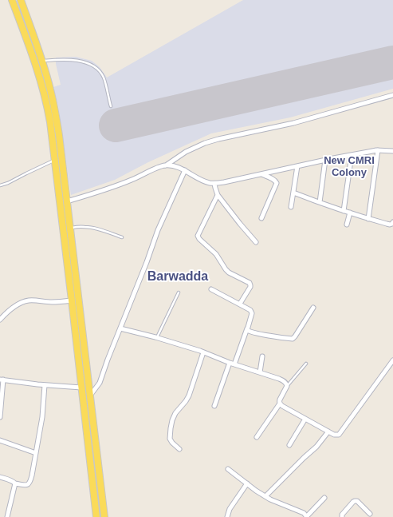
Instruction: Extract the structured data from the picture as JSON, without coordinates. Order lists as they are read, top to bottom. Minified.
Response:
{"districts":["New CMRI Colony","Barwadda"]}
